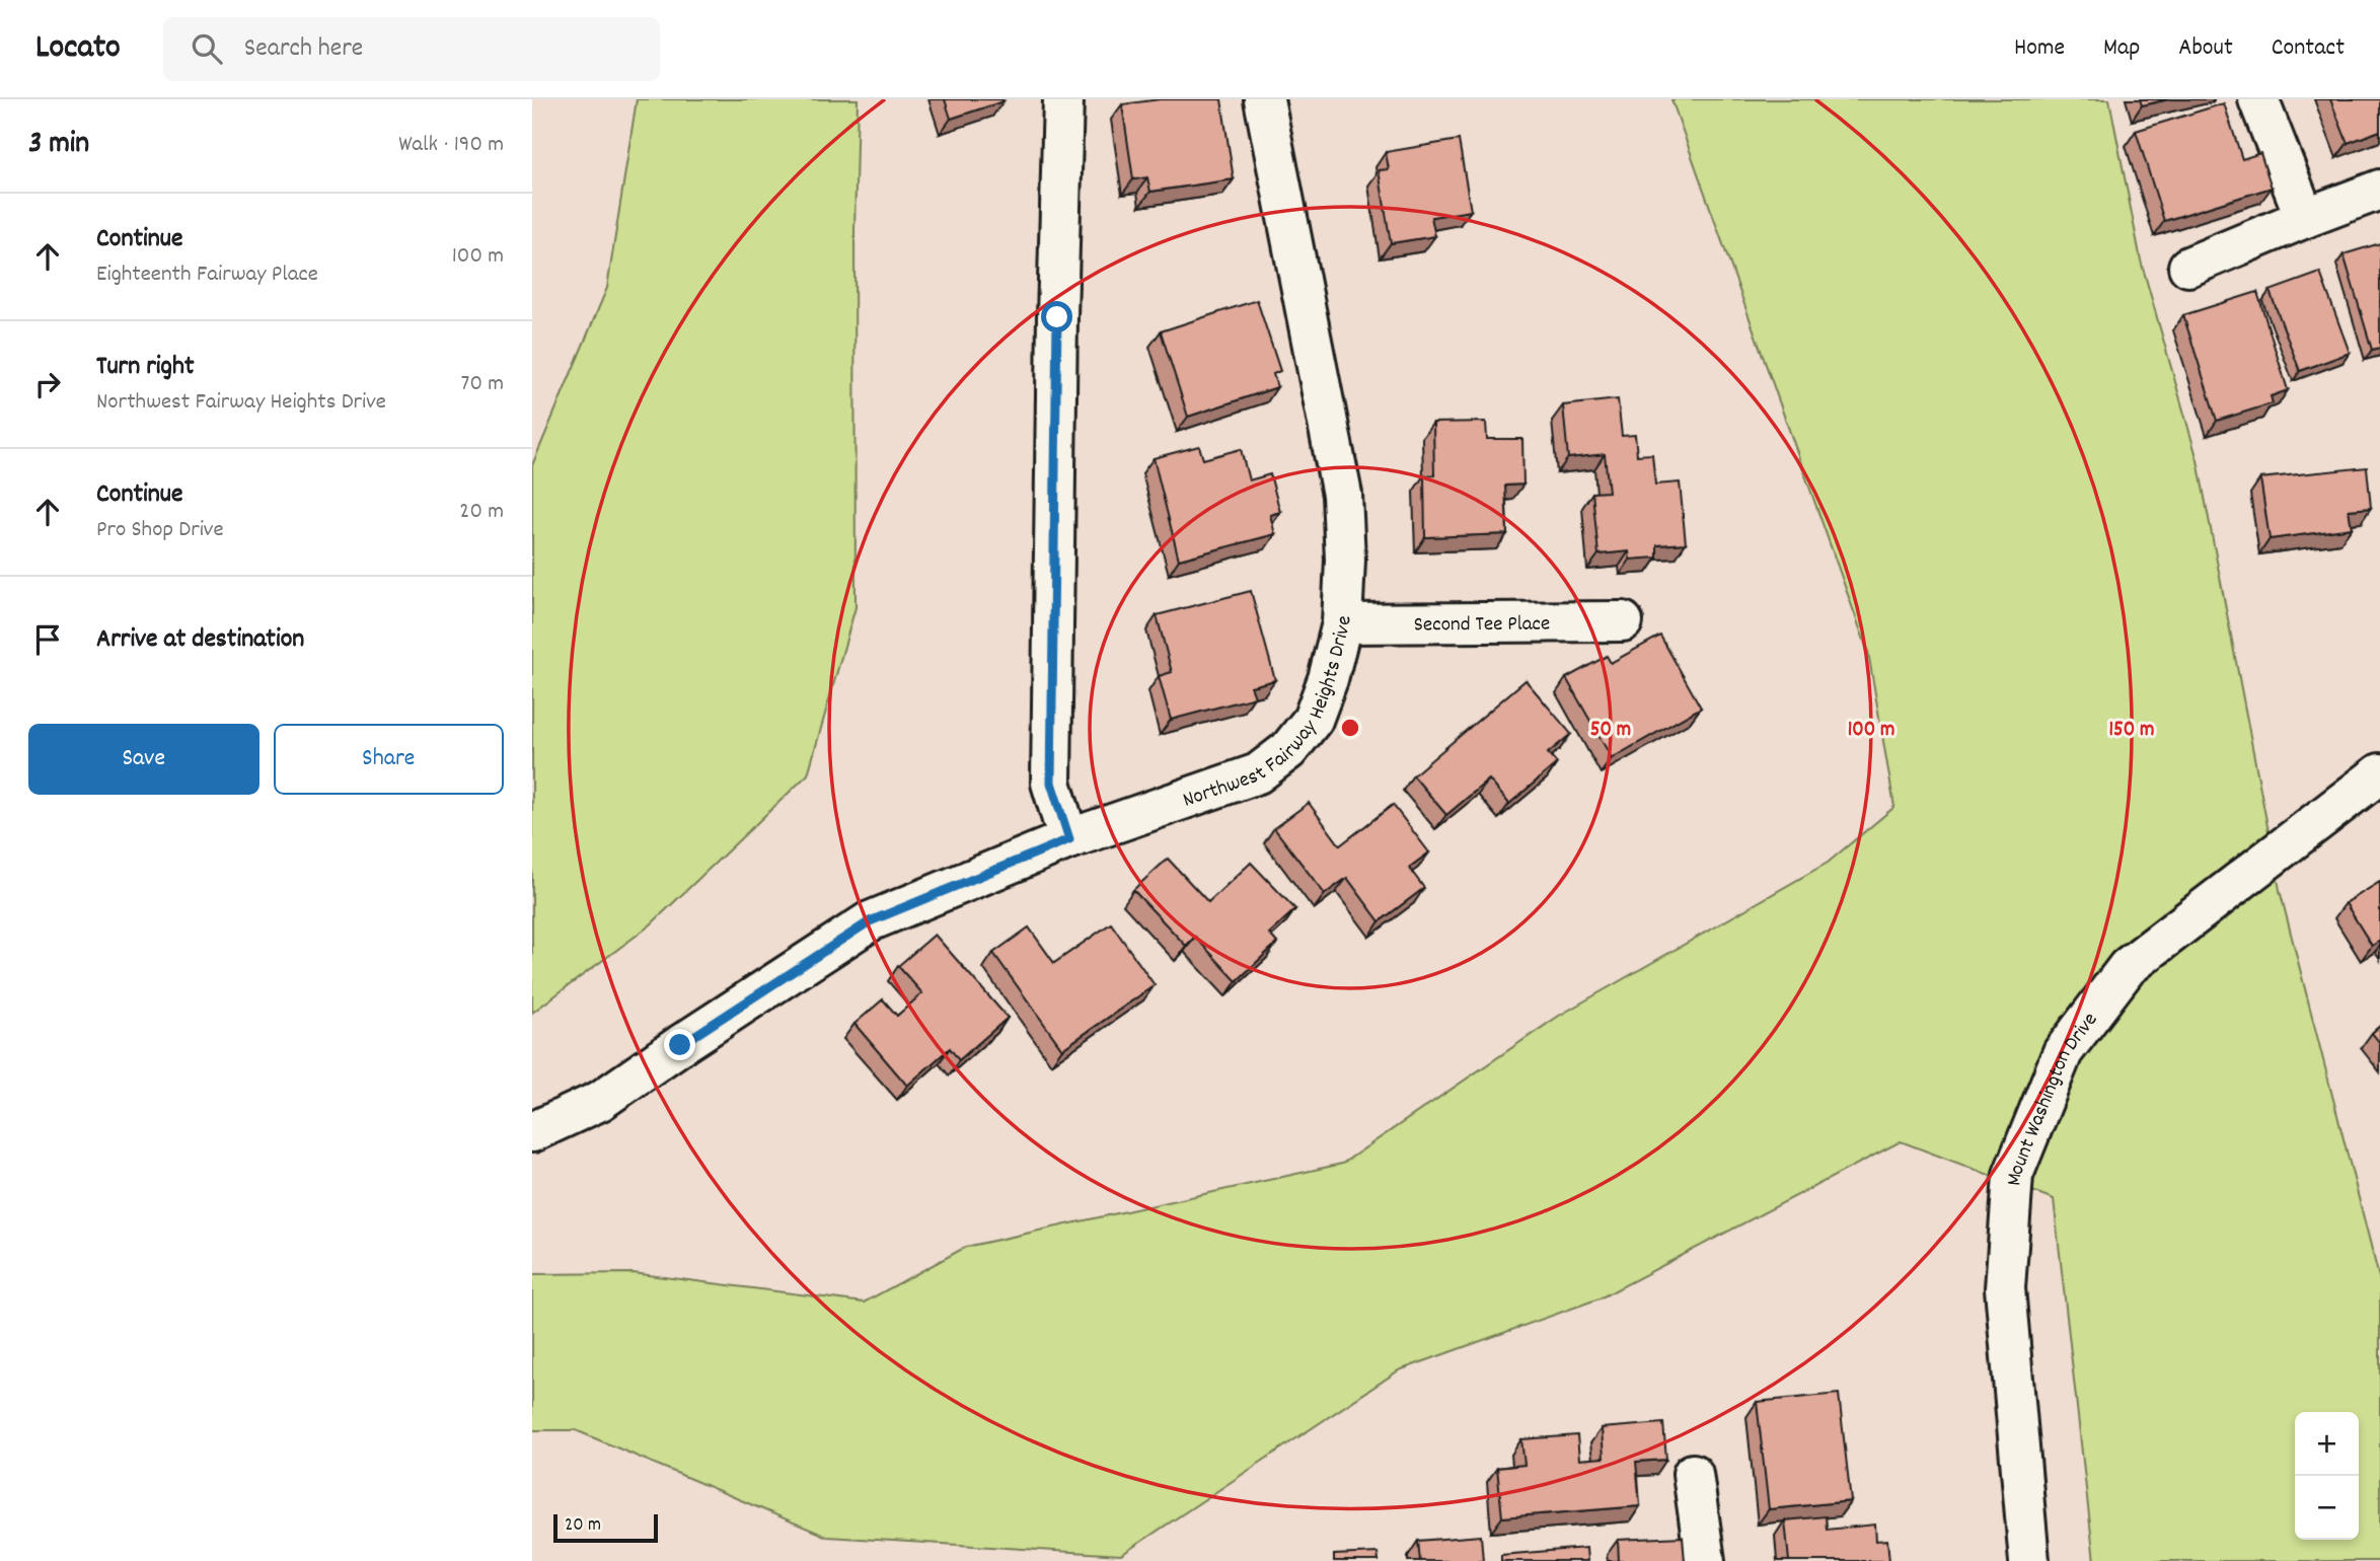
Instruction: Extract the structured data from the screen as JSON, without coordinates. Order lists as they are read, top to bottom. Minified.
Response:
{"streets":{"street":["Second Tee Place","Northwest Fairway Heights Drive","Mount Washington Drive"]},"crossings":[["Second Tee Place","Northwest Fairway Heights Drive"]],"scale_bar":"20 m","page":{"header":"Locato","search":"Search here","nav":["Home","Map","About","Contact"],"heading":["3 min","Walk · 190 m"],"list":[["Continue","Eighteenth Fairway Place","100 m"],["Turn right","Northwest Fairway Heights Drive","70 m"],["Continue","Pro Shop Drive","20 m"],"Arrive at destination"],"buttons":["Save","Share"],"map_buttons":["+","−"],"scale":"20 m"},"rings":["50 m","100 m","150 m"]}
